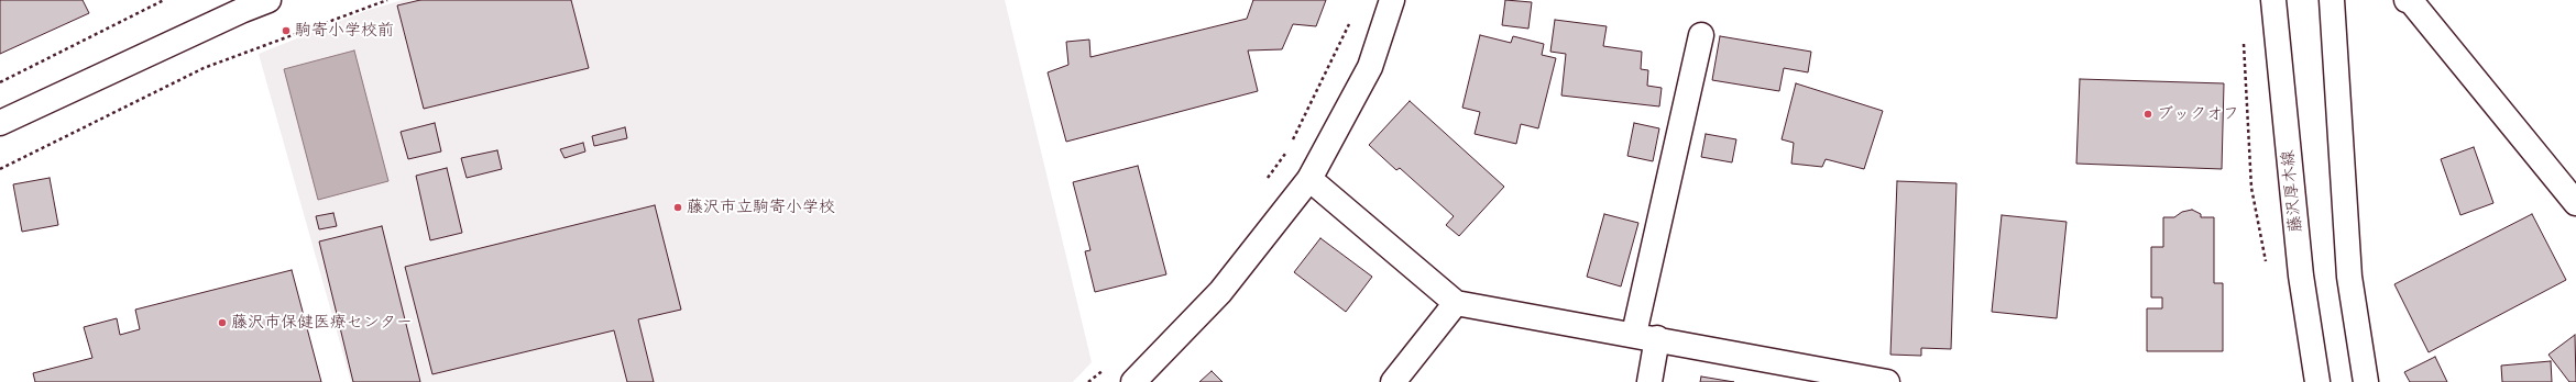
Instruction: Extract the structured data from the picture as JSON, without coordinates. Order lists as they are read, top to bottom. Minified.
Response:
{"streets":{"street":["藤沢厚木線"]},"places":["駒寄小学校前","ブックオフ","藤沢市立駒寄小学校","藤沢市保健医療センター"]}
